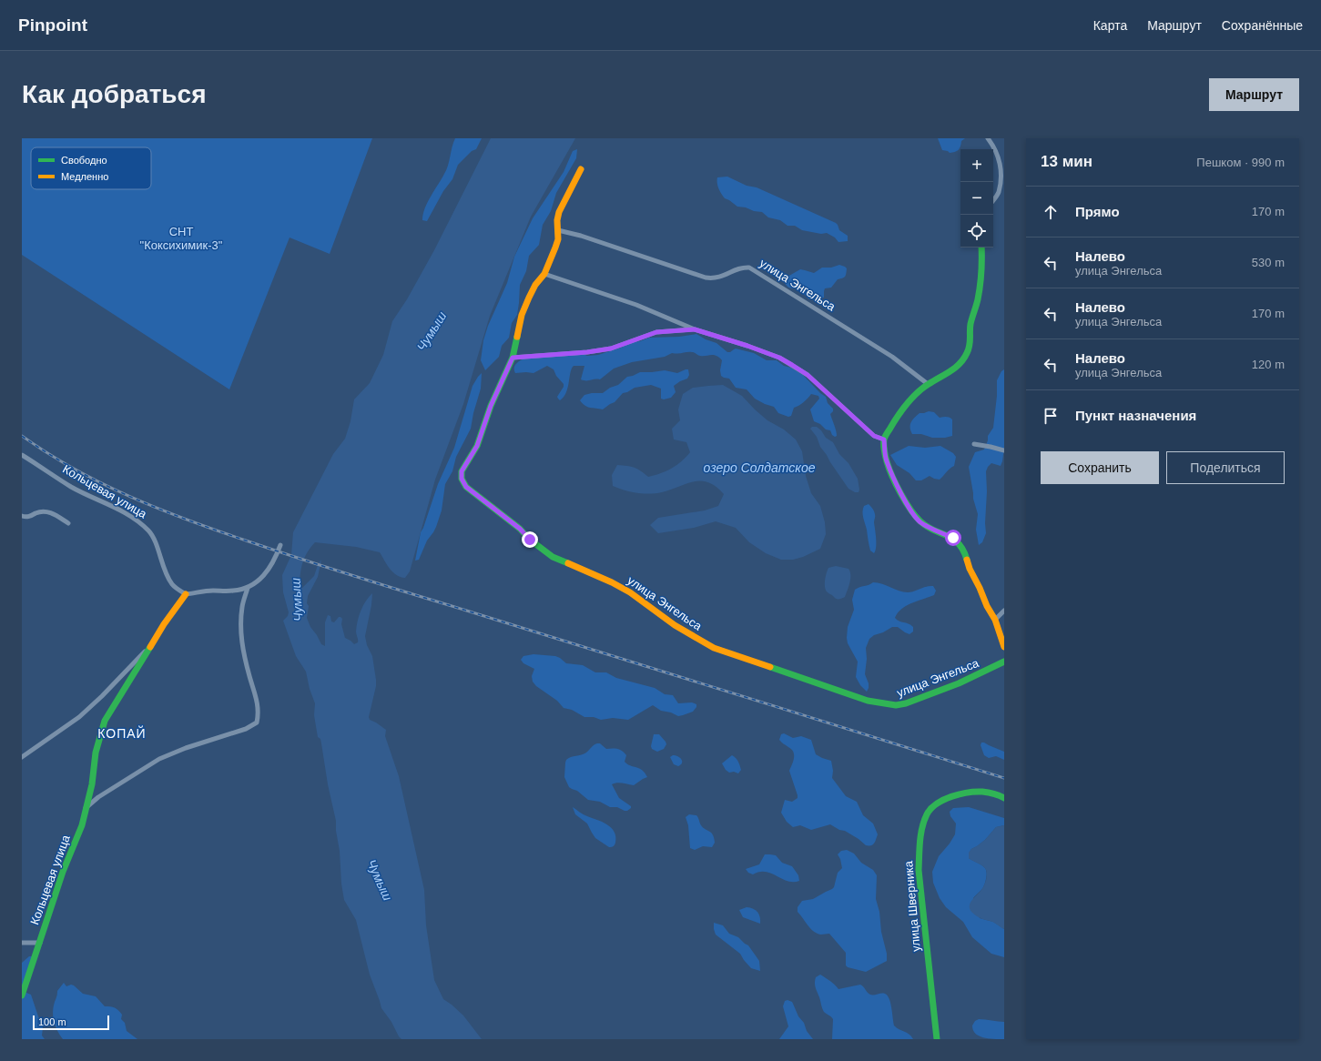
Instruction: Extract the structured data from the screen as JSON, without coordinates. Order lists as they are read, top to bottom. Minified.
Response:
{"streets":{"street":["улица Энгельса","Кольцевая улица","улица Шверника"]},"districts":["КОПАЙ"],"water":["Чумыш","озеро Солдатское"],"parks":["СНТ \"Коксихимик-3\""],"legend":["Свободно","Медленно"],"scale_bar":"100 m","page":{"header":"Pinpoint","nav":["Карта","Маршрут","Сохранённые"],"buttons":["Маршрут",["Сохранить","Поделиться"]],"title":"Как добраться","heading":["13 мин","Пешком · 990 m"],"map_buttons":["+","−"],"list":[["Прямо","170 m"],["Налево","улица Энгельса","530 m"],["Налево","улица Энгельса","170 m"],["Налево","улица Энгельса","120 m"],"Пункт назначения"],"scale":"100 m"}}
